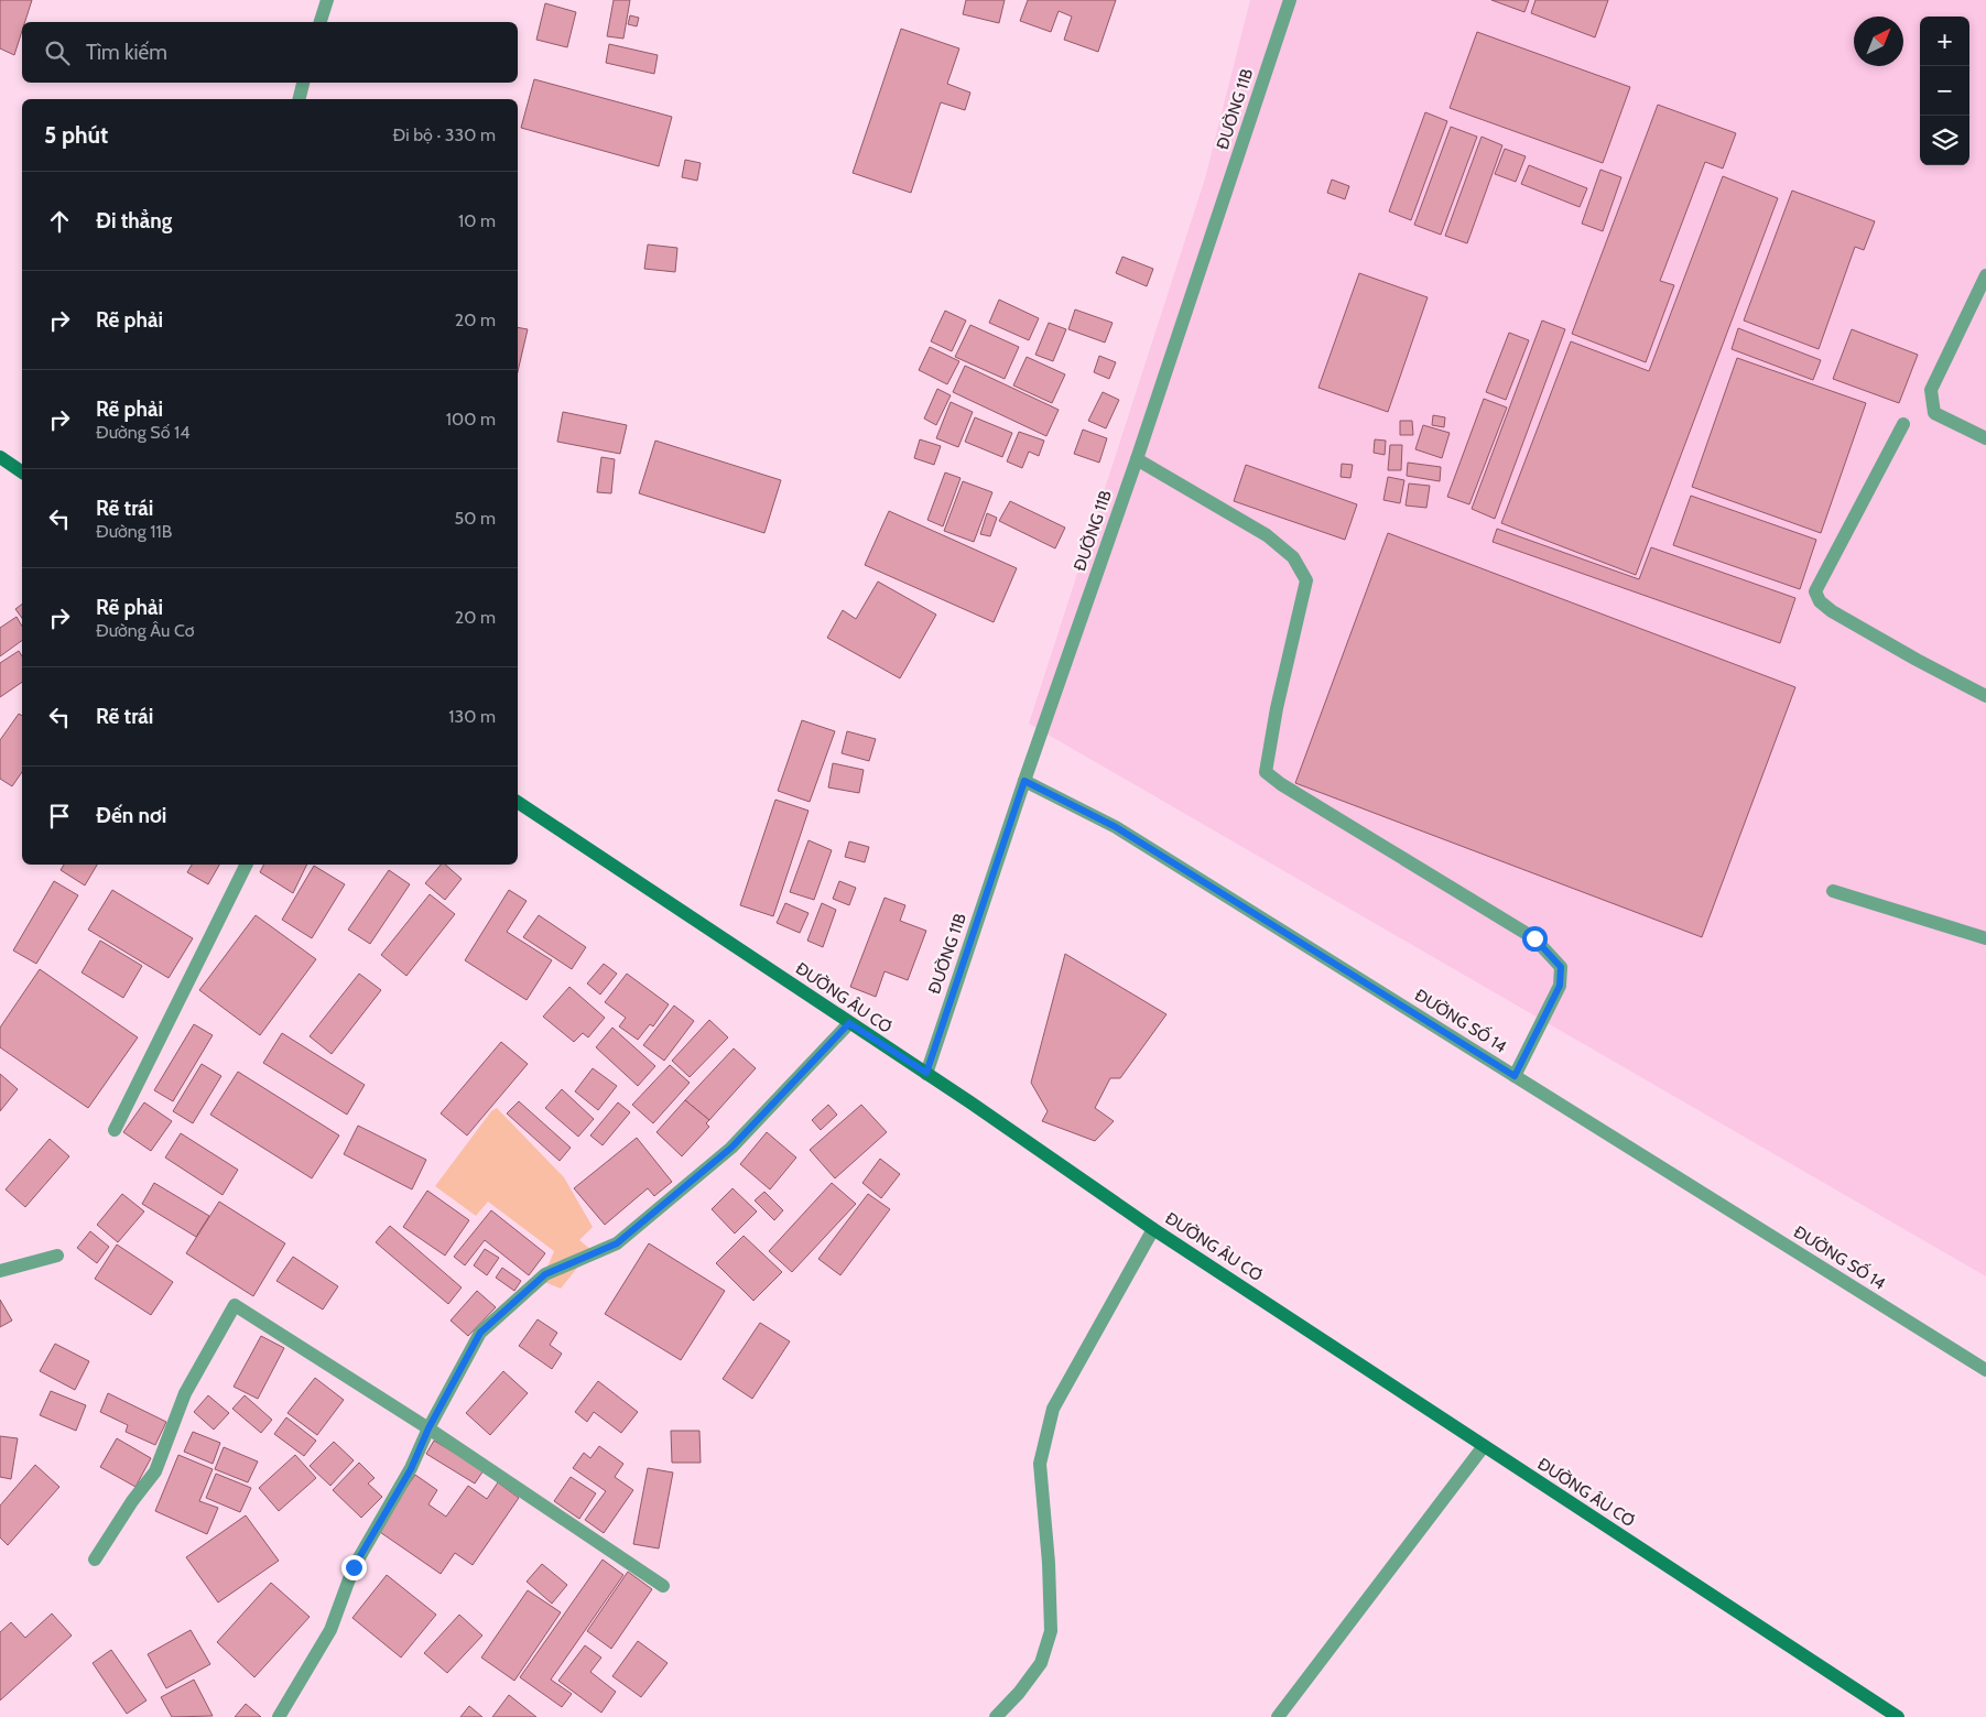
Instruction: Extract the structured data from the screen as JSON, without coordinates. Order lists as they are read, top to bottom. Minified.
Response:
{"streets":{"main road":["ĐƯỜNG ÂU CƠ"],"street":["ĐƯỜNG 11B","ĐƯỜNG SỐ 14"]},"crossings":[["ĐƯỜNG 11B","ĐƯỜNG ÂU CƠ"],["ĐƯỜNG 11B","ĐƯỜNG SỐ 14"]],"north":"top right","page":{"map_buttons":["+","−"],"search":"Tìm kiếm","heading":["5 phút","Đi bộ · 330 m"],"list":[["Đi thẳng","10 m"],["Rẽ phải","20 m"],["Rẽ phải","Đường Số 14","100 m"],["Rẽ trái","Đường 11B","50 m"],["Rẽ phải","Đường Âu Cơ","20 m"],["Rẽ trái","130 m"],"Đến nơi"]}}
